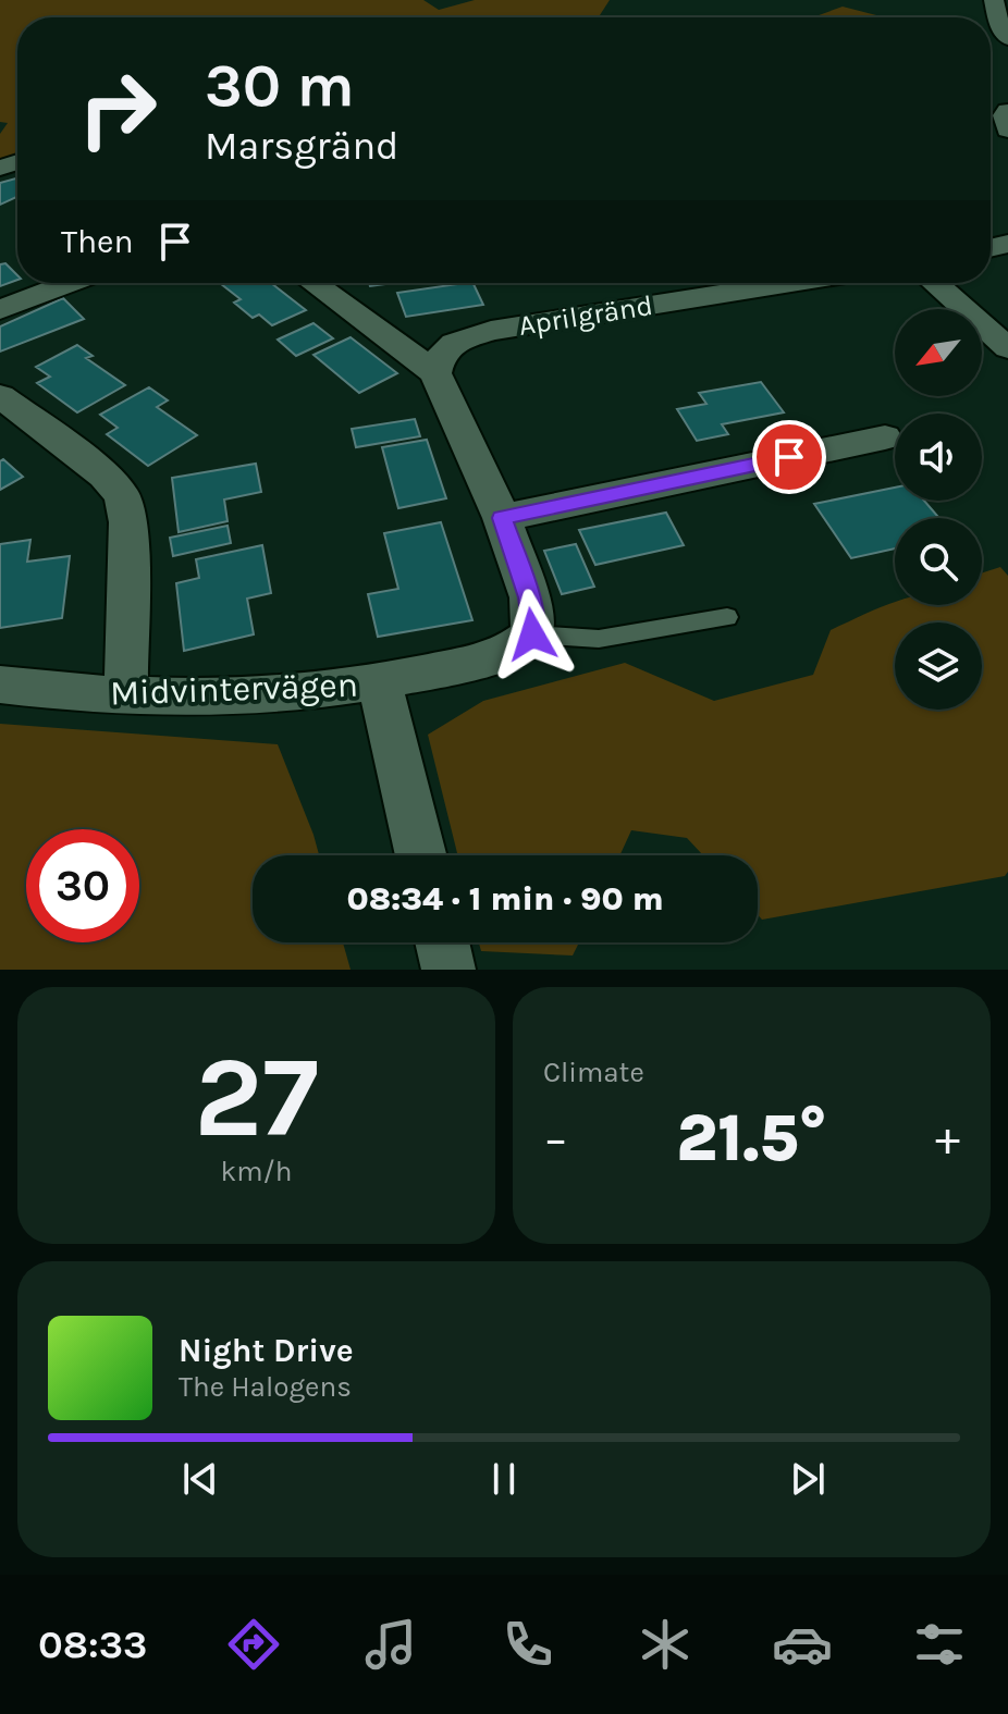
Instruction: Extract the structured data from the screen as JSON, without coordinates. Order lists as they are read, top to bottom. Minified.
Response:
{"streets":{"street":["Aprilgränd","Midvintervägen"]},"north":"bottom left","page":{"turn":["30 m","Marsgränd"],"then":"Then","limit":"30","trip":"08:34 · 1 min · 90 m","tile":[["27","km/h"],"Climate"],"heat":["−","21.5°","+"],"song":["Night Drive","The Halogens"],"tabs":"08:33"}}
